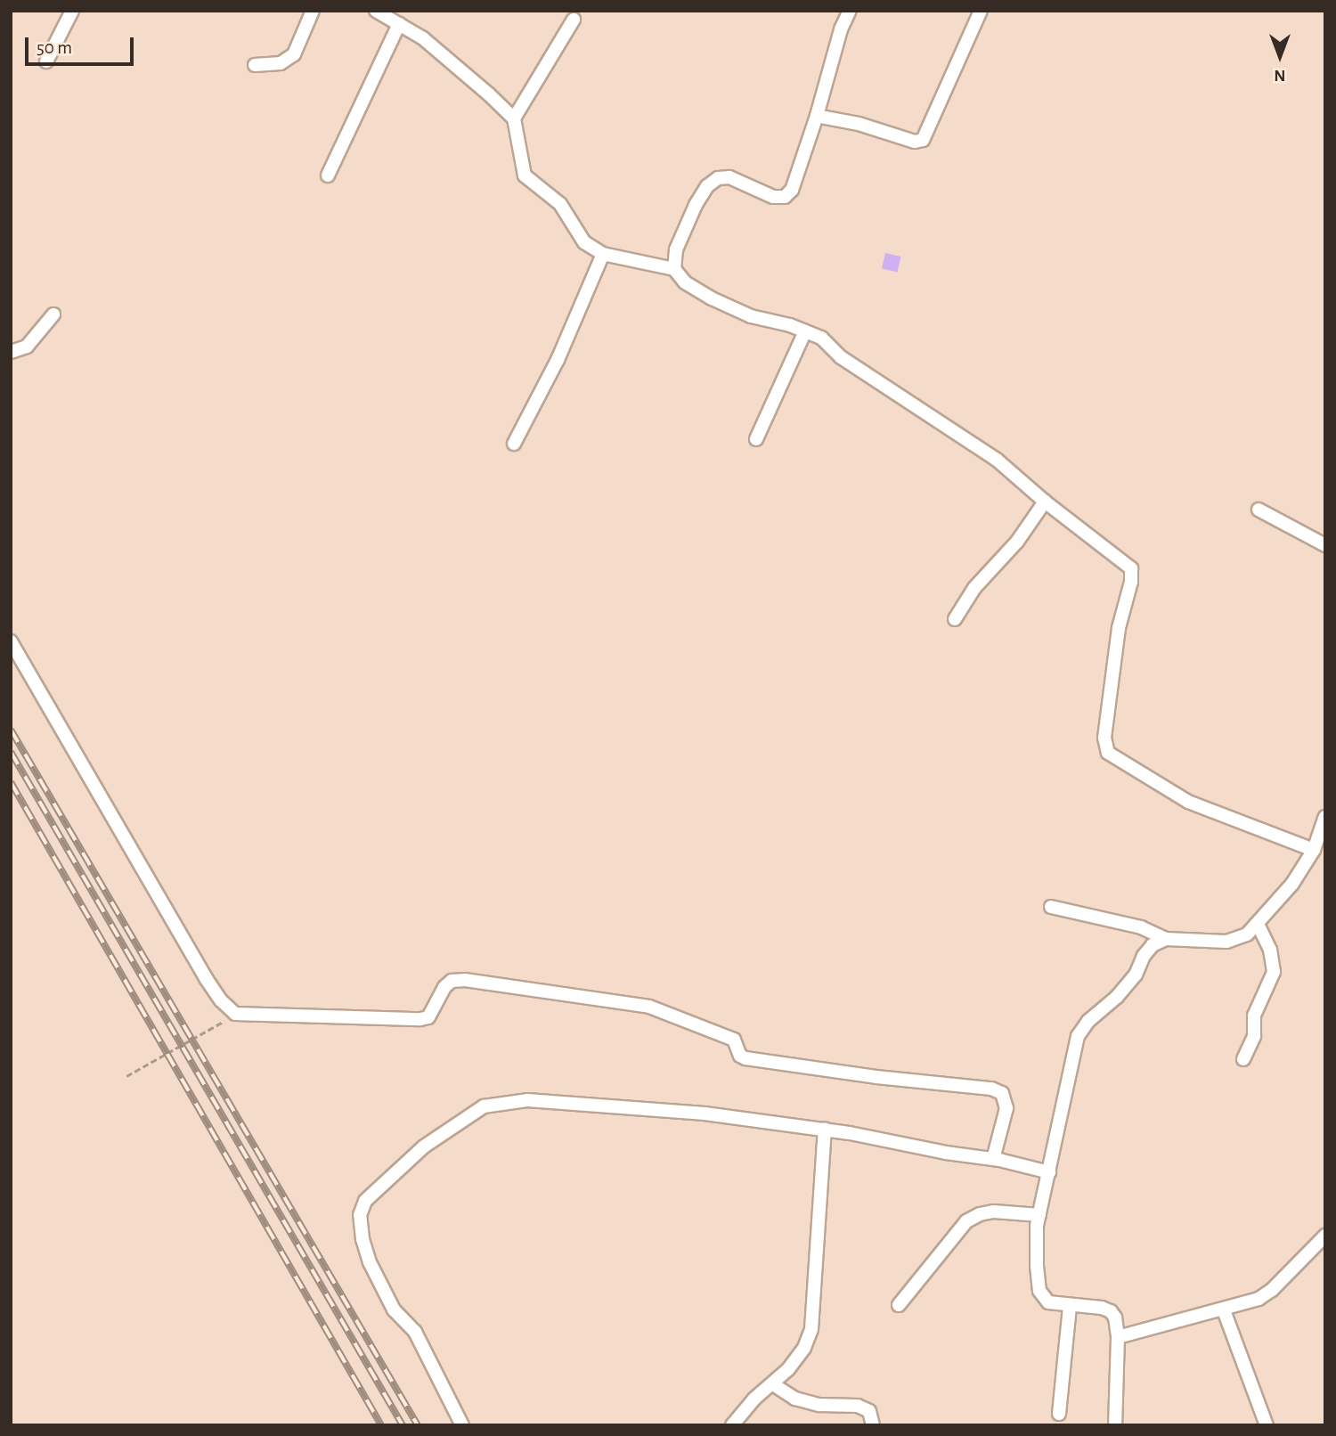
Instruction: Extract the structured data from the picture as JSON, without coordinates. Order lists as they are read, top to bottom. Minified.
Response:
{"scale_bar":"50 m","north":"bottom"}
